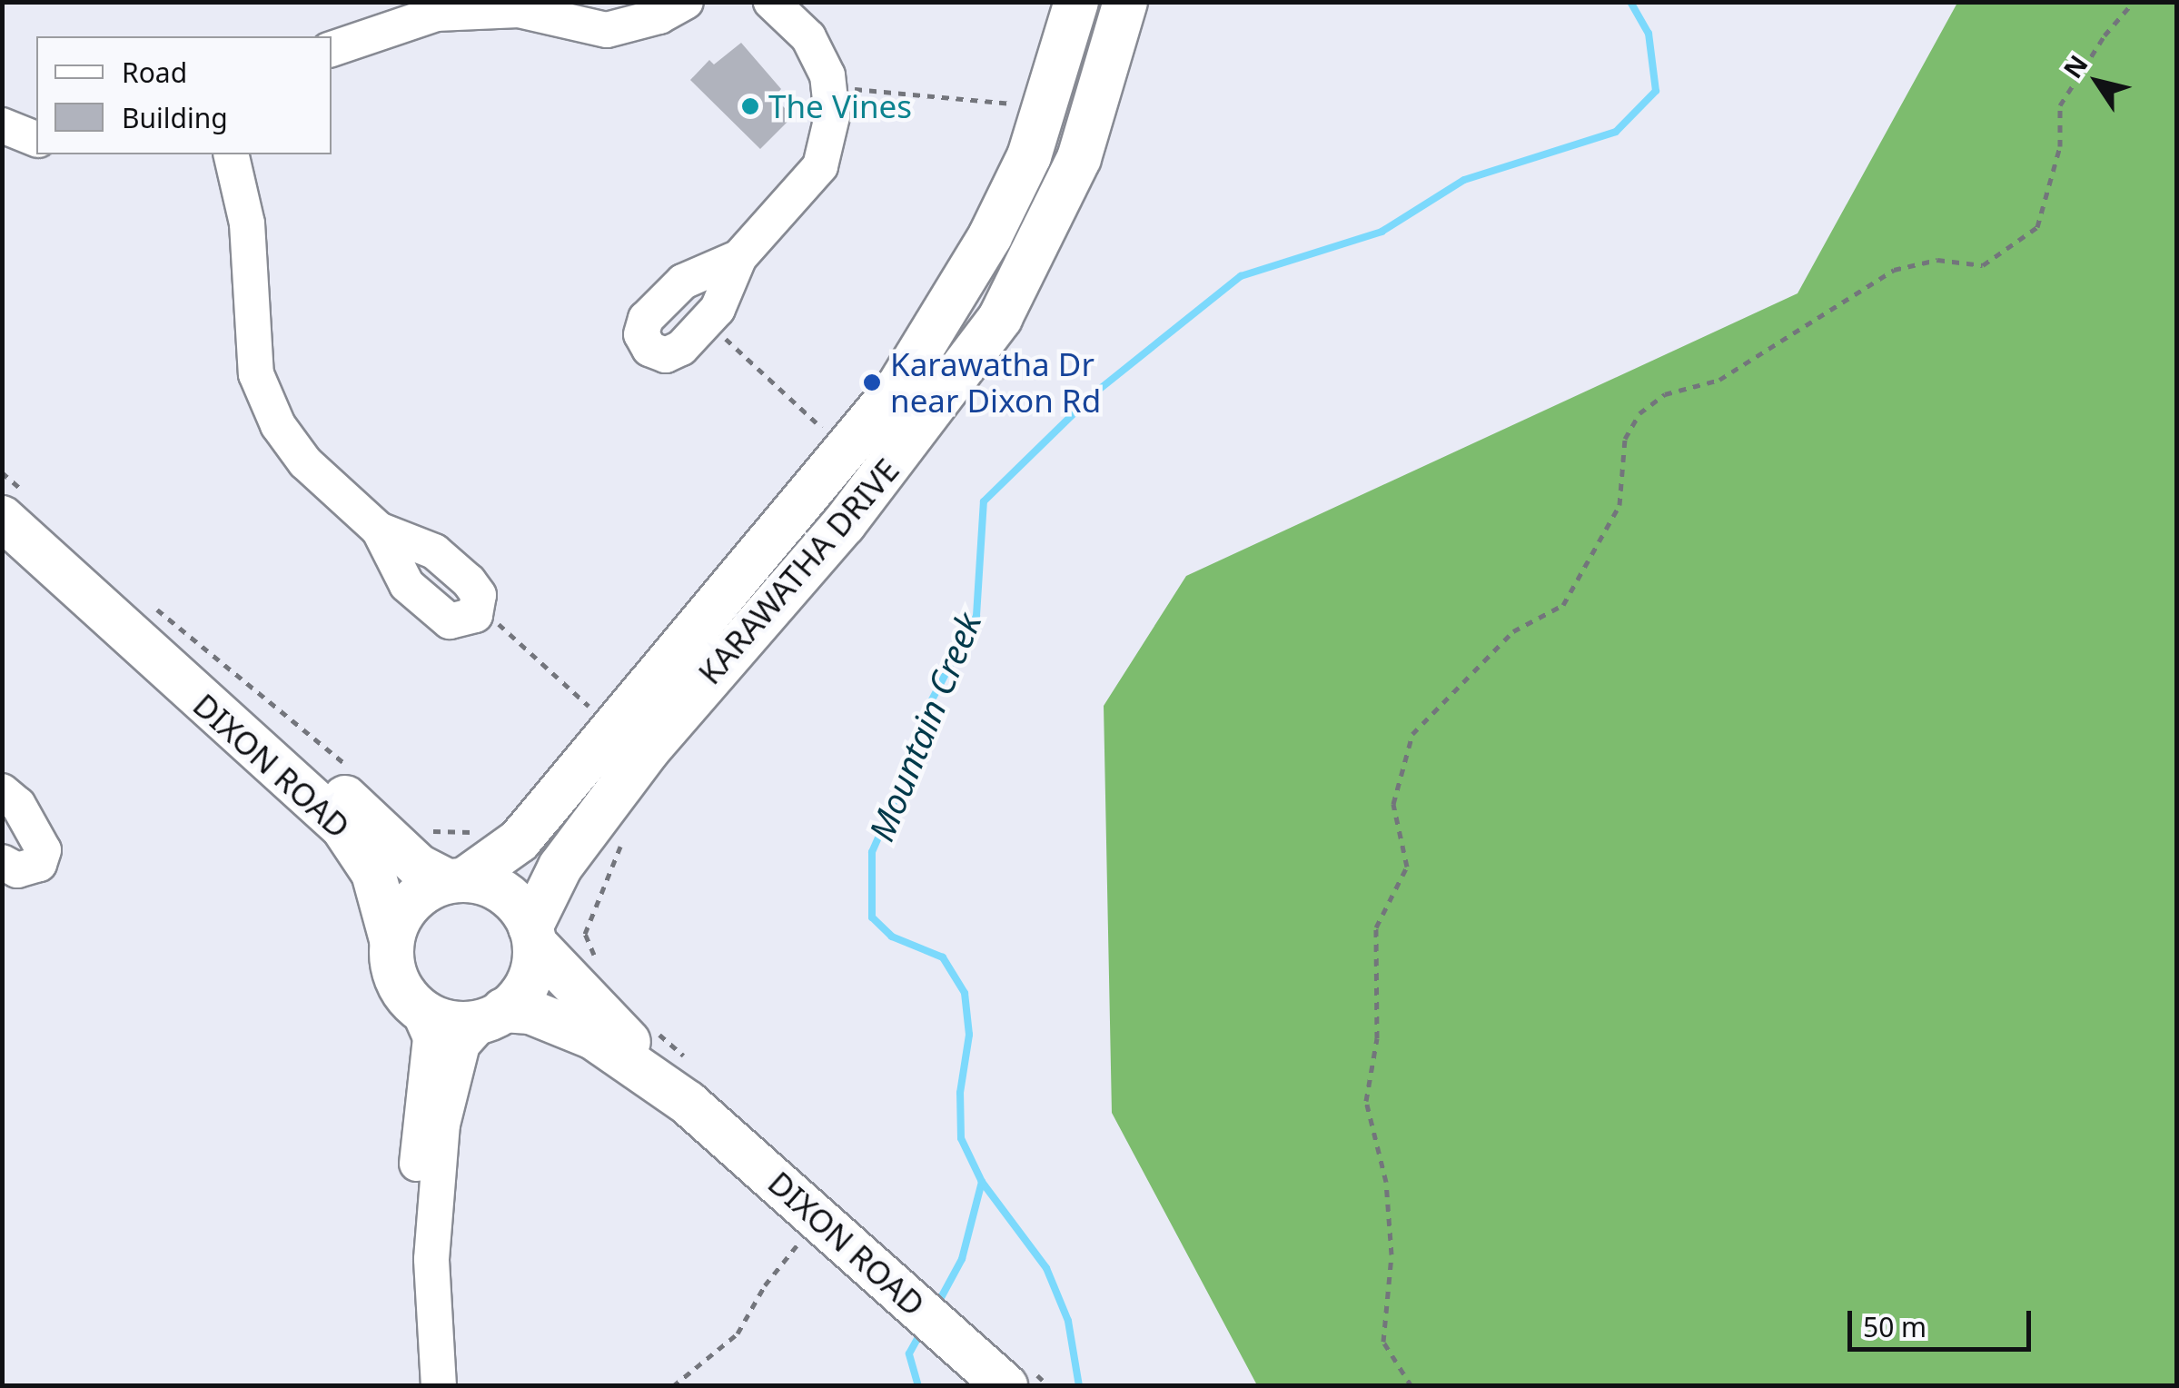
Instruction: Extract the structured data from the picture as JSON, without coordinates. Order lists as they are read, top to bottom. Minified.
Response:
{"streets":{"main road":["KARAWATHA DRIVE","DIXON ROAD"]},"crossings":[["KARAWATHA DRIVE","DIXON ROAD"]],"water":["Mountain Creek"],"places":["The Vines","Karawatha Dr near Dixon Rd"],"legend":["Road","Building"],"scale_bar":"50 m","north":"top left"}
